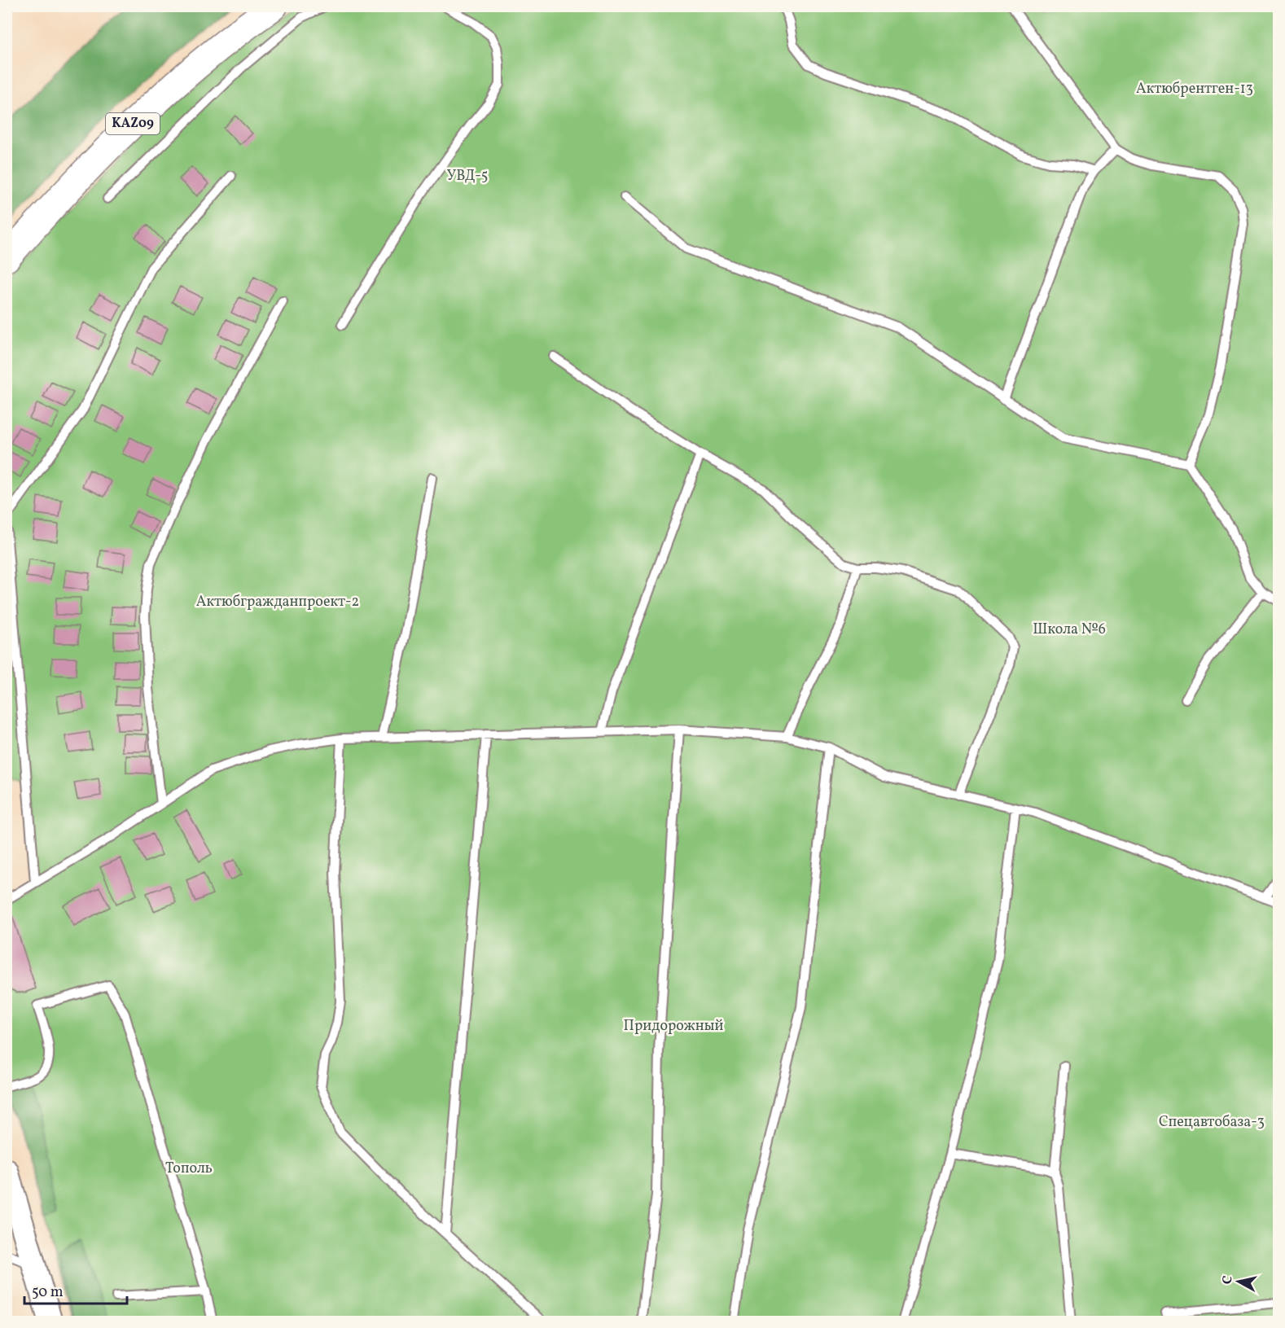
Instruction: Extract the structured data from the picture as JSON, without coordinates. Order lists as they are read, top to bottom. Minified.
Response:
{"streets":{"highway":["KAZ09"]},"parks":["Актюбрентген-13","УВД-5","Актюбгражданпроект-2","Школа №6","Придорожный","Спецавтобаза-3","Тополь"],"scale_bar":"50 m","north":"left"}
